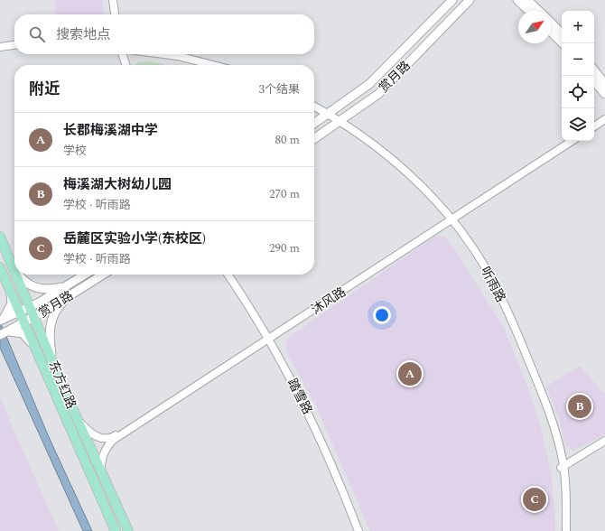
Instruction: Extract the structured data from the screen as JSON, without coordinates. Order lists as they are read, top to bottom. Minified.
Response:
{"streets":{"main road":["赏月路","东方红路"],"street":["听雨路","沐风路","踏雪路"]},"crossings":[["赏月路","听雨路"],["赏月路","东方红路"],["听雨路","沐风路"],["沐风路","东方红路"],["沐风路","踏雪路"]],"north":"top right","page":{"map_buttons":["+","−"],"search":"搜索地点","heading":["附近","3个结果"],"list":[{"mark":"A","name":"长郡梅溪湖中学","note":"学校","value":"80 m"},{"mark":"B","name":"梅溪湖大树幼儿园","note":"学校 · 听雨路","value":"270 m"},{"mark":"C","name":"岳麓区实验小学(东校区)","note":"学校 · 听雨路","value":"290 m"}],"pins":["A","B","C"]}}
